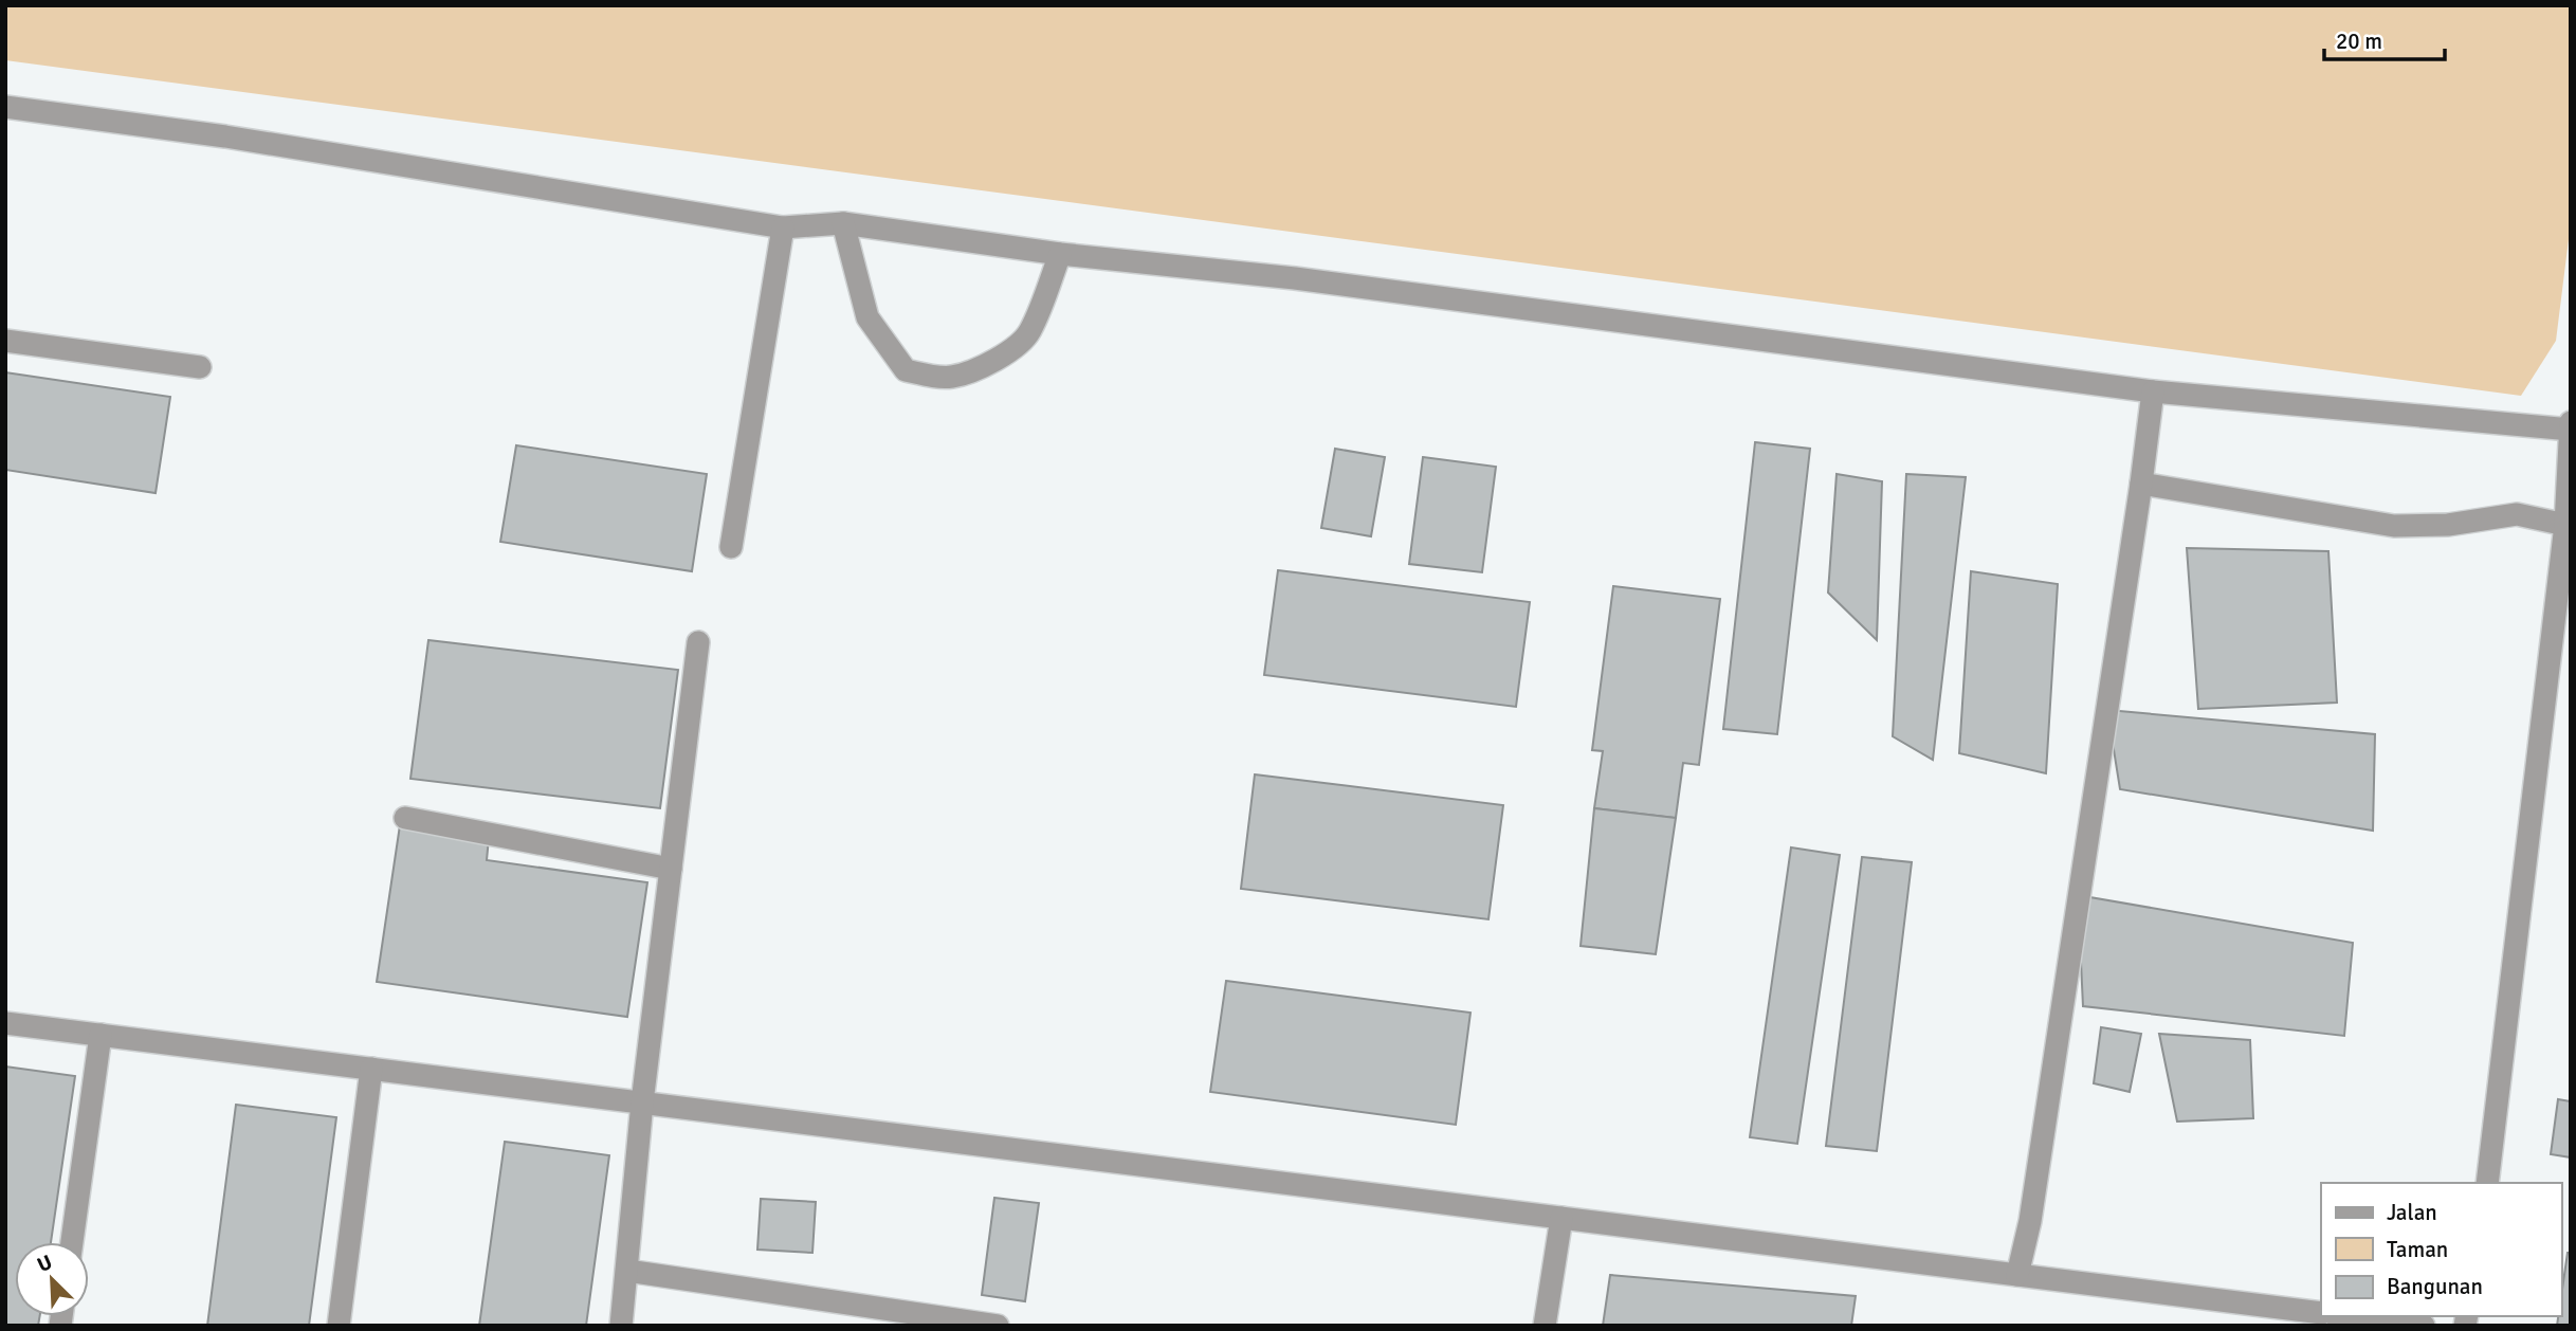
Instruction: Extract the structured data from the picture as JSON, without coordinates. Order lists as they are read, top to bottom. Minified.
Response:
{"legend":["Jalan","Taman","Bangunan"],"scale_bar":"20 m","north":"top left"}
